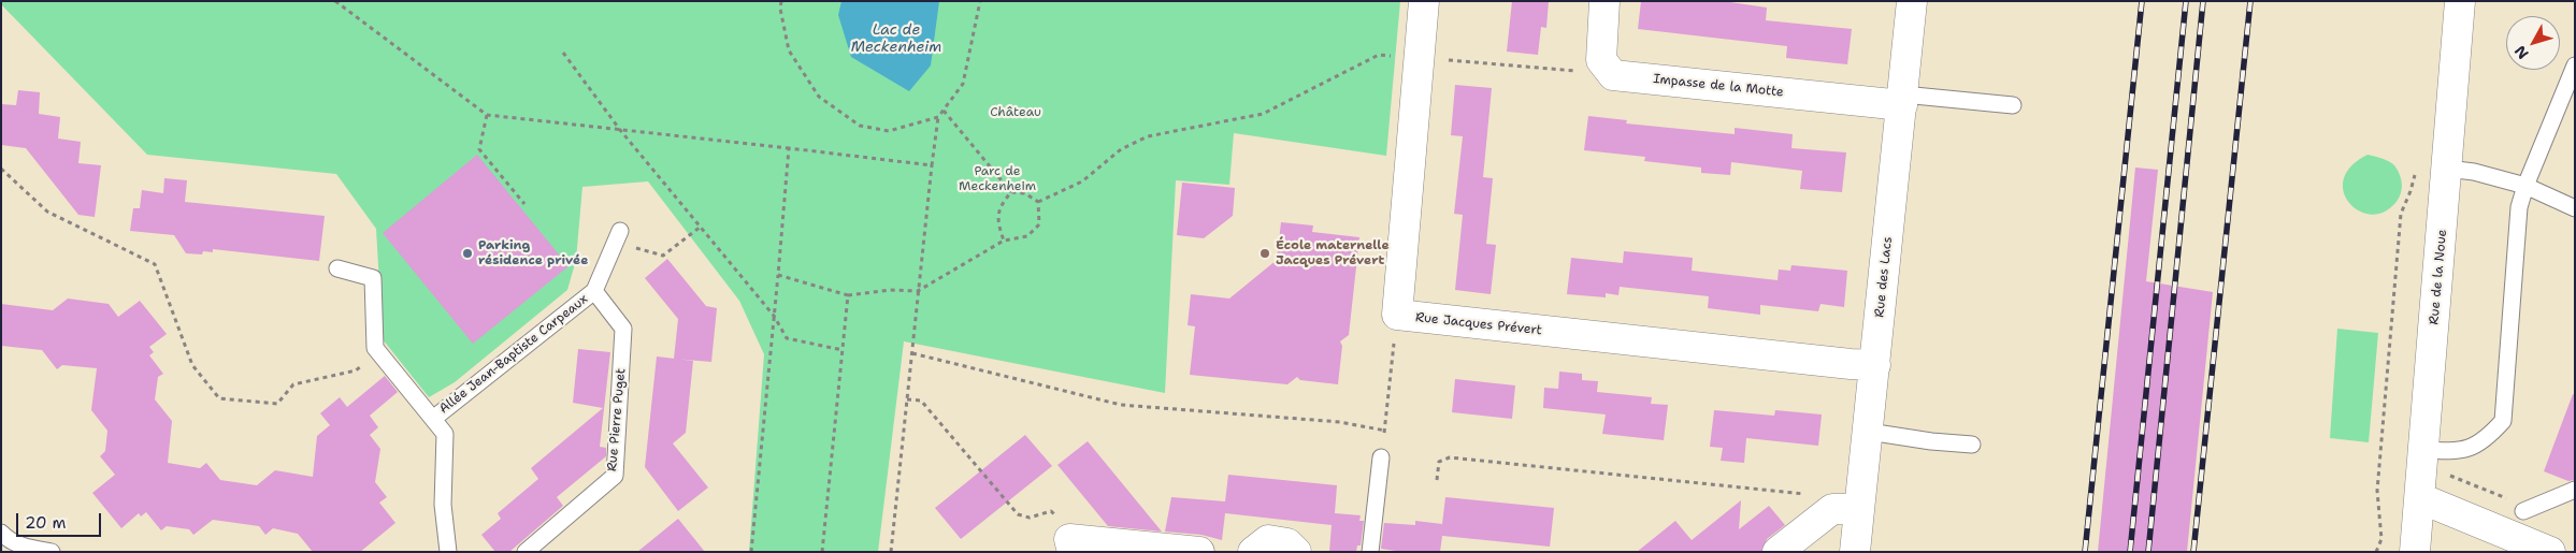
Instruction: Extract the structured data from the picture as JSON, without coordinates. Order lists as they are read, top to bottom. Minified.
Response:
{"streets":{"street":["Impasse de la Motte","Rue des Lacs","Rue de la Noue","Rue Jacques Prévert"],"lane":["Allée Jean-Baptiste Carpeaux","Rue Pierre Puget"]},"crossings":[["Impasse de la Motte","Rue des Lacs"],["Rue des Lacs","Rue Jacques Prévert"],["Allée Jean-Baptiste Carpeaux","Rue Pierre Puget"]],"water":["Lac de Meckenheim"],"parks":["Château","Parc de Meckenheim"],"places":["Parking résidence privée","École maternelle Jacques Prévert"],"scale_bar":"20 m","north":"bottom left"}
